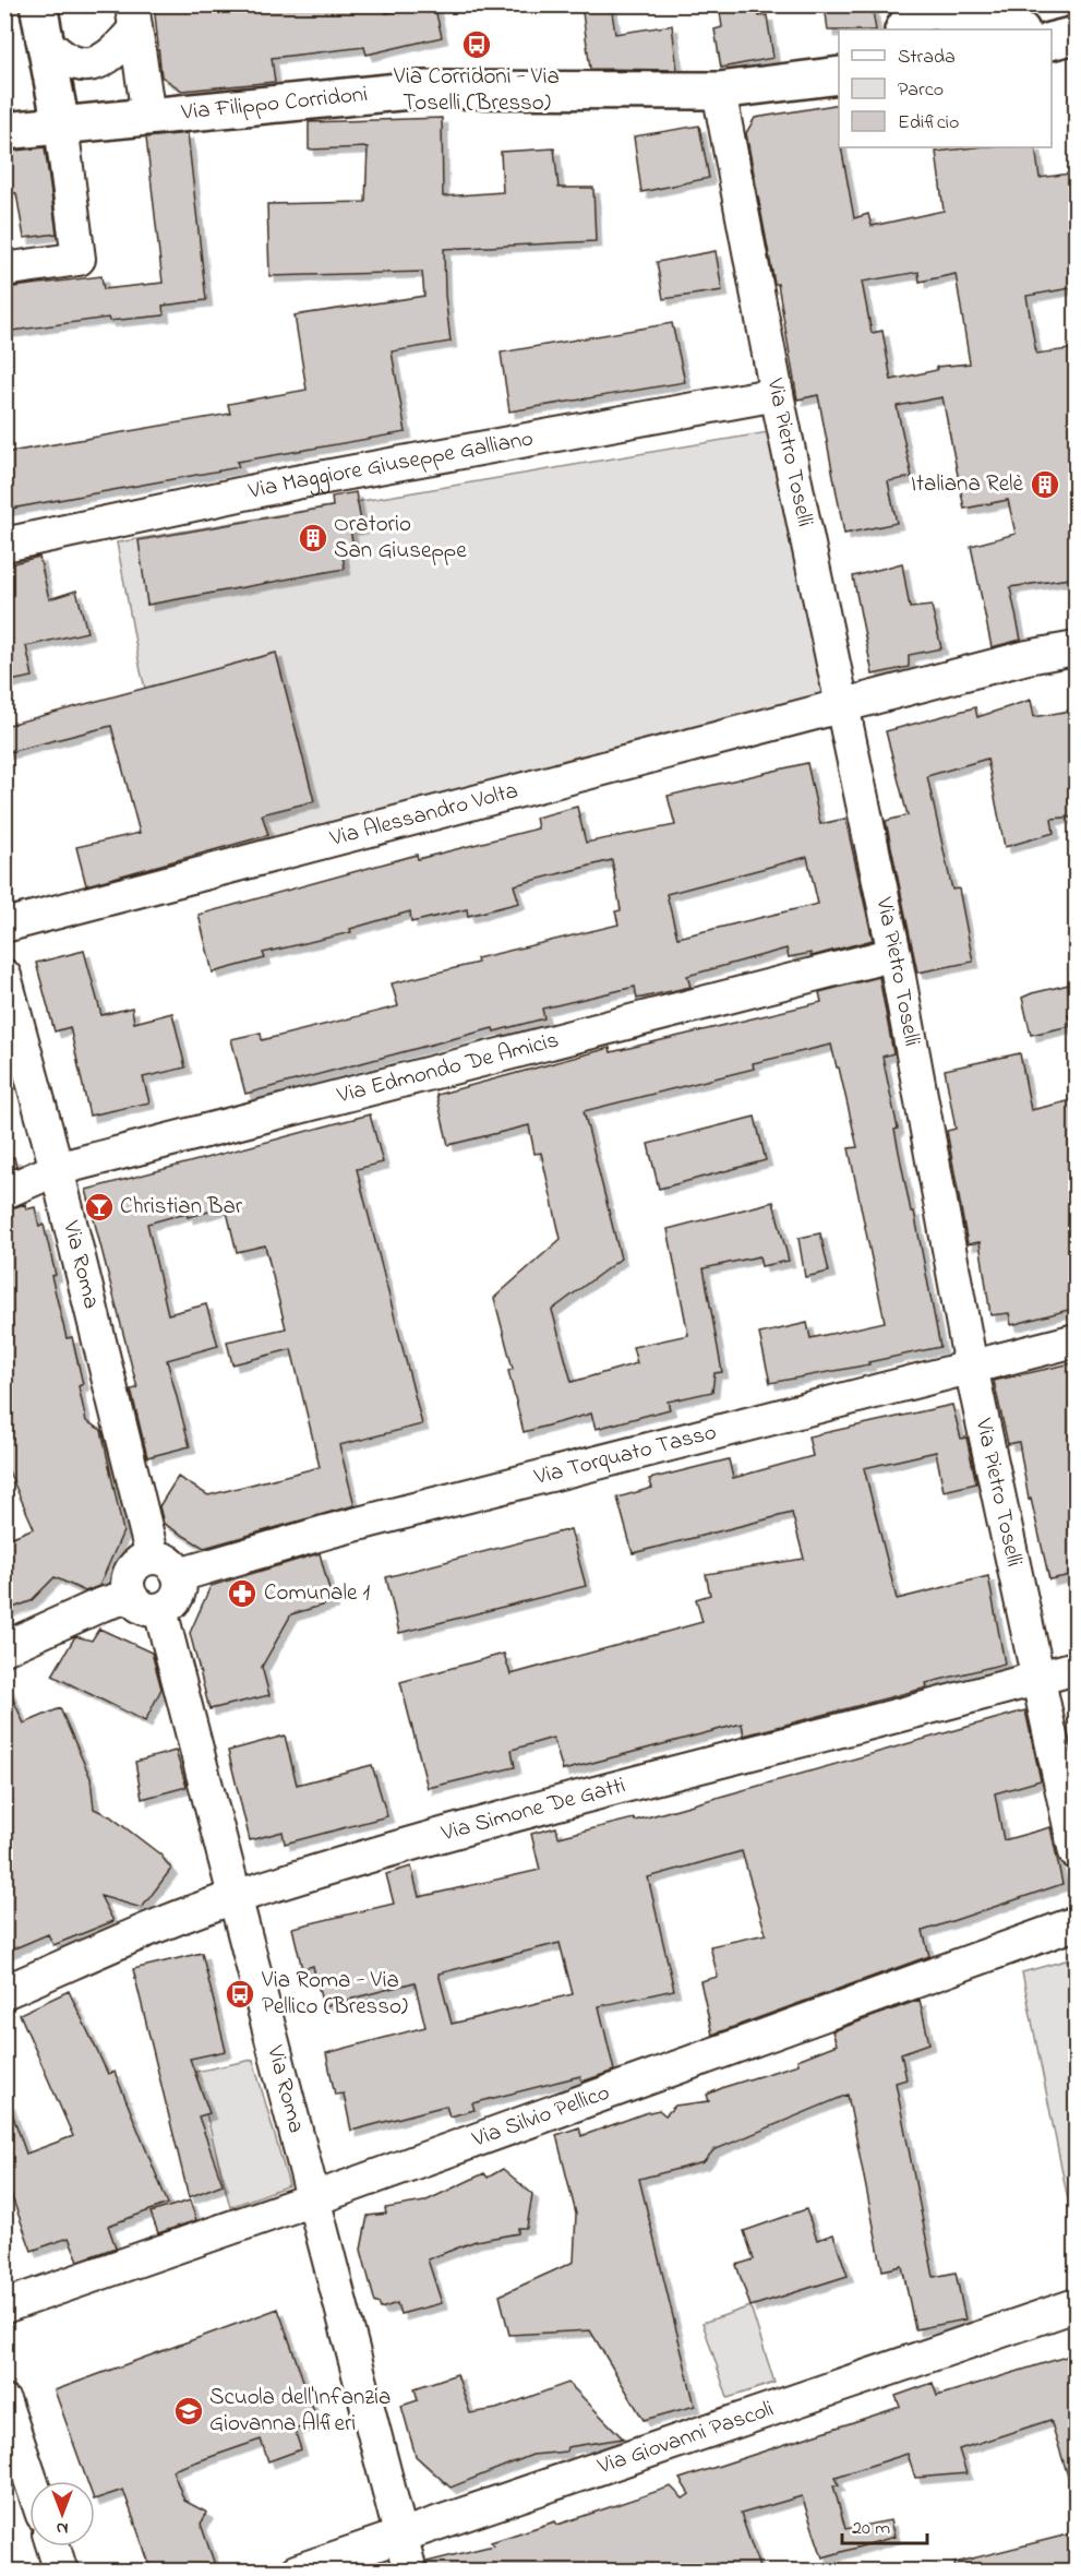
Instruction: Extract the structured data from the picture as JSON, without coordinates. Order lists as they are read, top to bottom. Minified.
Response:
{"streets":{"street":["Via Filippo Corridoni","Via Pietro Toselli","Via Maggiore Giuseppe Galliano","Via Alessandro Volta","Via Edmondo De Amicis","Via Roma","Via Torquato Tasso","Via Simone De Gatti","Via Silvio Pellico","Via Giovanni Pascoli"]},"crossings":[["Via Filippo Corridoni","Via Pietro Toselli"],["Via Pietro Toselli","Via Maggiore Giuseppe Galliano"],["Via Pietro Toselli","Via Alessandro Volta"],["Via Pietro Toselli","Via Edmondo De Amicis"],["Via Pietro Toselli","Via Torquato Tasso"],["Via Pietro Toselli","Via Simone De Gatti"],["Via Edmondo De Amicis","Via Roma"],["Via Roma","Via Torquato Tasso"],["Via Roma","Via Simone De Gatti"],["Via Roma","Via Silvio Pellico"],["Via Roma","Via Giovanni Pascoli"]],"places":{"bus stop":["Via Corridoni - Via Toselli (Bresso)","Via Roma - Via Pellico (Bresso)"],"building":["Italiana Relè","Oratorio San Giuseppe"],"bar":["Christian Bar"],"pharmacy":["Comunale 1"],"school or university":["Scuola dell'Infanzia Giovanna Alfieri"]},"legend":["Strada","Parco","Edificio"],"scale_bar":"20 m","north":"bottom"}
